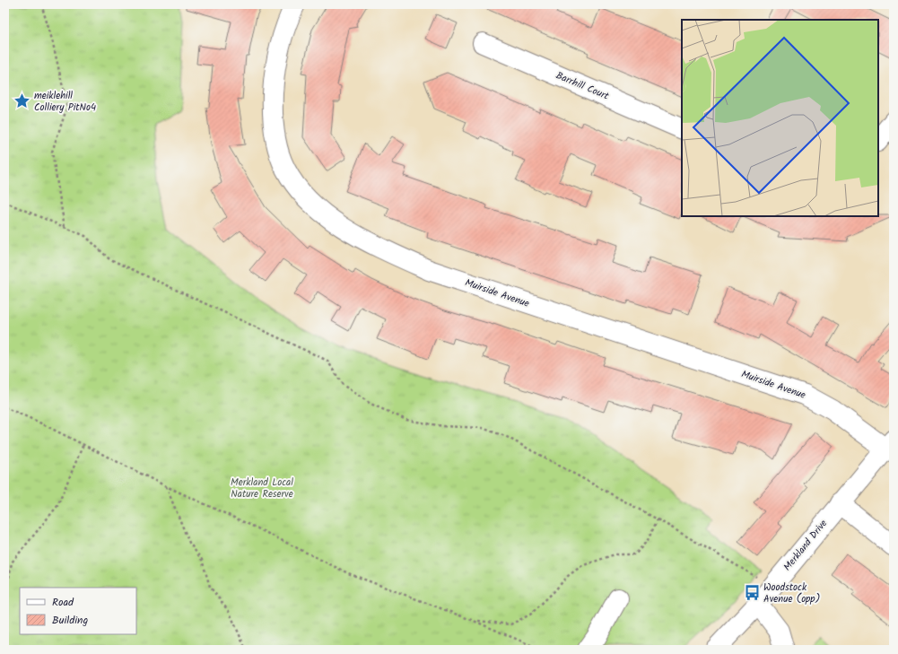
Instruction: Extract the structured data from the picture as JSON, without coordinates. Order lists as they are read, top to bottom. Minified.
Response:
{"streets":{"street":["Barrhill Court","Muirside Avenue","Merkland Drive"]},"crossings":[["Muirside Avenue","Merkland Drive"]],"parks":["Merkland Local Nature Reserve"],"places":{"place":["meiklehill Colliery PitNo4"],"bus stop":["Woodstock Avenue (opp)"]},"legend":["Road","Building"]}
